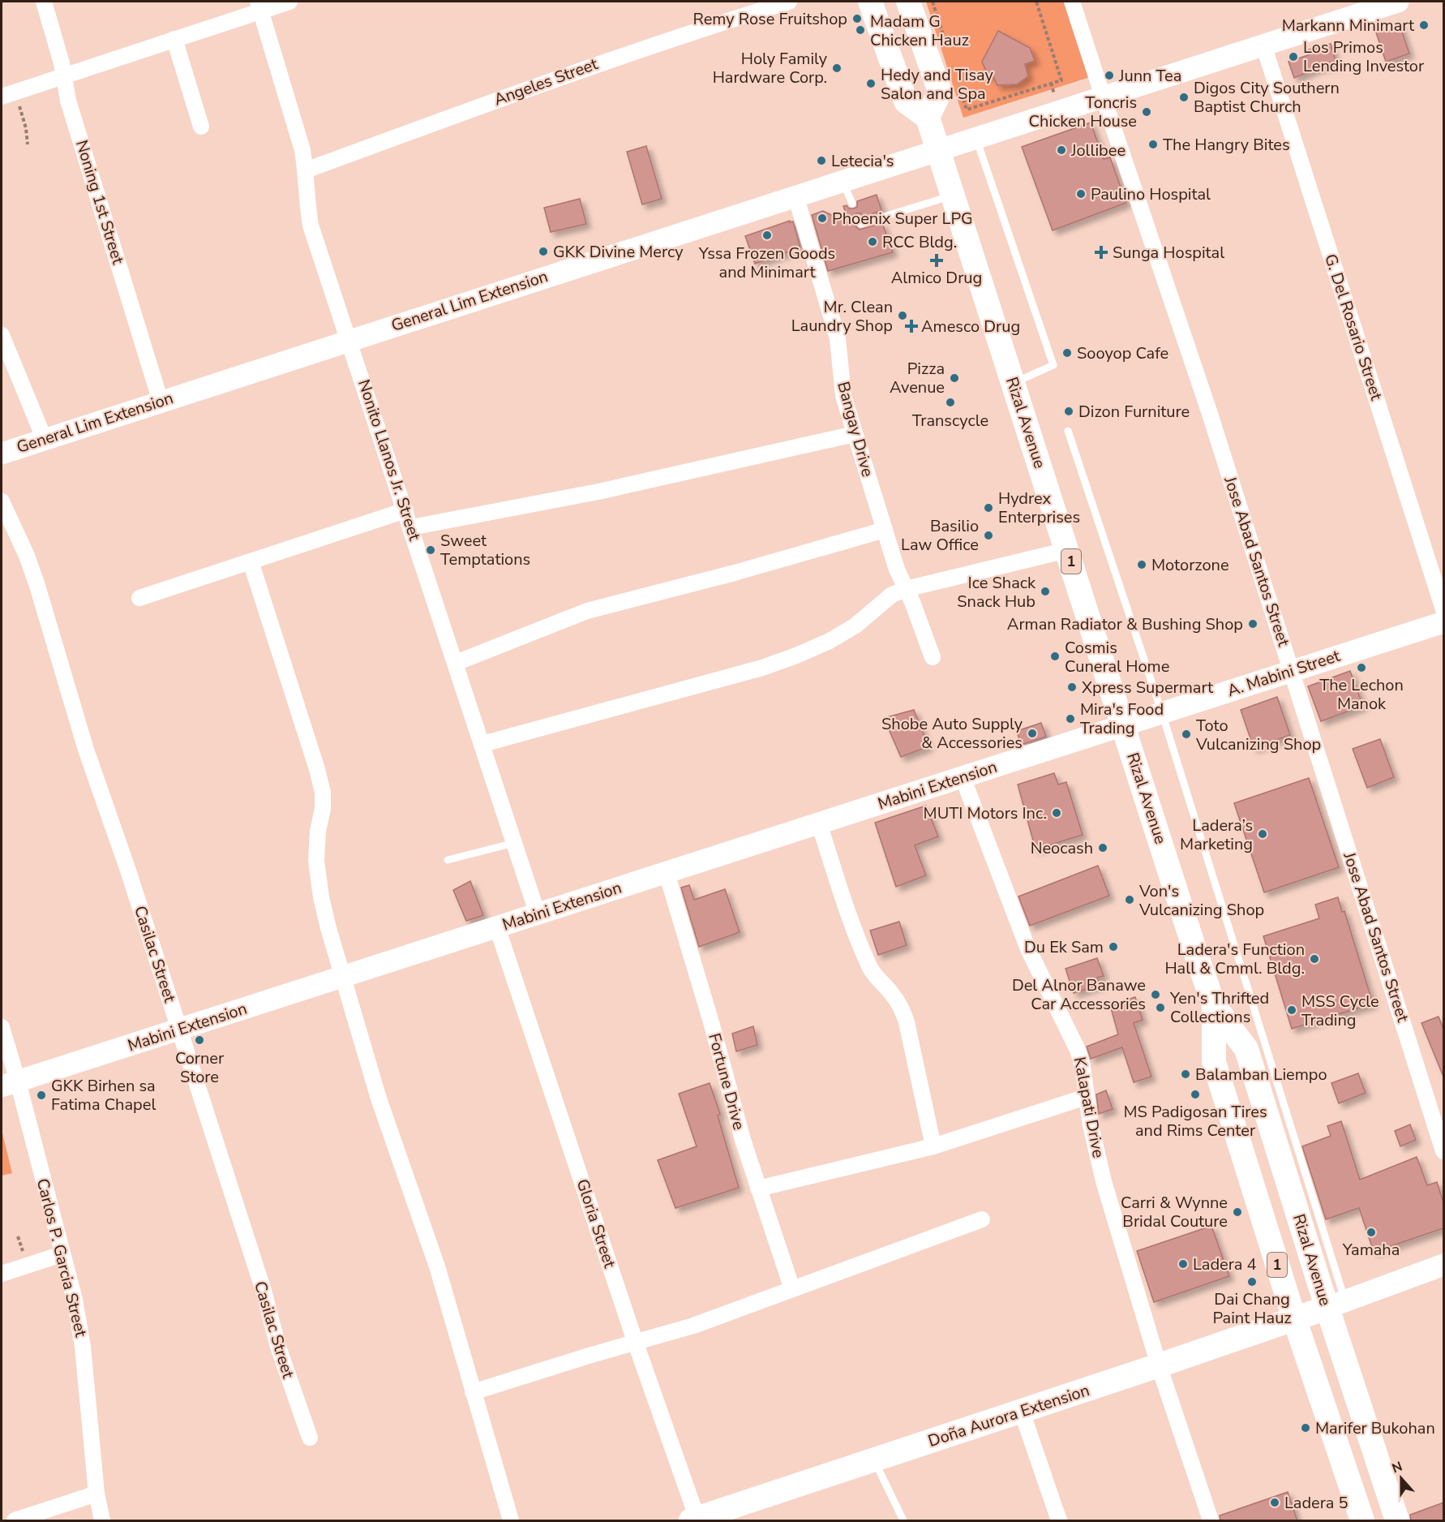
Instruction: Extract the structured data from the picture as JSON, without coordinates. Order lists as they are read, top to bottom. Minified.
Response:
{"streets":{"main road":["Rizal Avenue","1","Doña Aurora Extension"],"street":["Angeles Street","Noning 1st Street","General Lim Extension","G. Del Rosario Street","Bangay Drive","Nonito Llanos Jr. Street","Jose Abad Santos Street","A. Mabini Street","Mabini Extension","Casilac Street","Fortune Drive","Kalapati Drive","Gloria Street","Carlos P. Garcia Street"]},"crossings":[["Angeles Street","Nonito Llanos Jr. Street"],["Noning 1st Street","General Lim Extension"],["General Lim Extension","G. Del Rosario Street"],["General Lim Extension","Rizal Avenue"],["General Lim Extension","Bangay Drive"],["General Lim Extension","Nonito Llanos Jr. Street"],["General Lim Extension","Jose Abad Santos Street"],["Rizal Avenue","A. Mabini Street"],["Rizal Avenue","Mabini Extension"],["Rizal Avenue","Doña Aurora Extension"],["Nonito Llanos Jr. Street","Mabini Extension"],["Jose Abad Santos Street","A. Mabini Street"],["A. Mabini Street","Mabini Extension"],["Mabini Extension","Casilac Street"],["Mabini Extension","Fortune Drive"],["Mabini Extension","Kalapati Drive"],["Mabini Extension","Gloria Street"],["Mabini Extension","Carlos P. Garcia Street"],["Kalapati Drive","Doña Aurora Extension"],["Gloria Street","Doña Aurora Extension"]],"places":{"other":["Remy Rose Fruitshop","Markann Minimart","Madam G Chicken Hauz","Los Primos Lending Investor","Holy Family Hardware Corp.","Junn Tea","Hedy and Tisay Salon and Spa","Digos City Southern Baptist Church","Toncris Chicken House","The Hangry Bites","Jollibee","Letecia's","Paulino Hospital","Phoenix Super LPG","Yssa Frozen Goods and Minimart","RCC Bldg.","GKK Divine Mercy","Mr. Clean Laundry Shop","Sooyop Cafe","Pizza Avenue","Transcycle","Dizon Furniture","Hydrex Enterprises","Basilio Law Office","Sweet Temptations","Motorzone","Ice Shack Snack Hub","Arman Radiator & Bushing Shop","Cosmis Cuneral Home","The Lechon Manok","Xpress Supermart","Mira's Food Trading","Shobe Auto Supply & Accessories","Toto Vulcanizing Shop","MUTI Motors Inc.","Ladera’s Marketing","Neocash","Von's Vulcanizing Shop","Du Ek Sam","Ladera's Function Hall & Cmml. Bldg.","Del Alnor Banawe Car Accessories","Yen's Thrifted Collections","MSS Cycle Trading","Corner Store","Balamban Liempo","MS Padigosan Tires and Rims Center","GKK Birhen sa Fatima Chapel","Carri & Wynne Bridal Couture","Yamaha","Ladera 4","Dai Chang Paint Hauz","Marifer Bukohan","Ladera 5"],"health":["Sunga Hospital","Almico Drug","Amesco Drug"]},"north":"top"}
